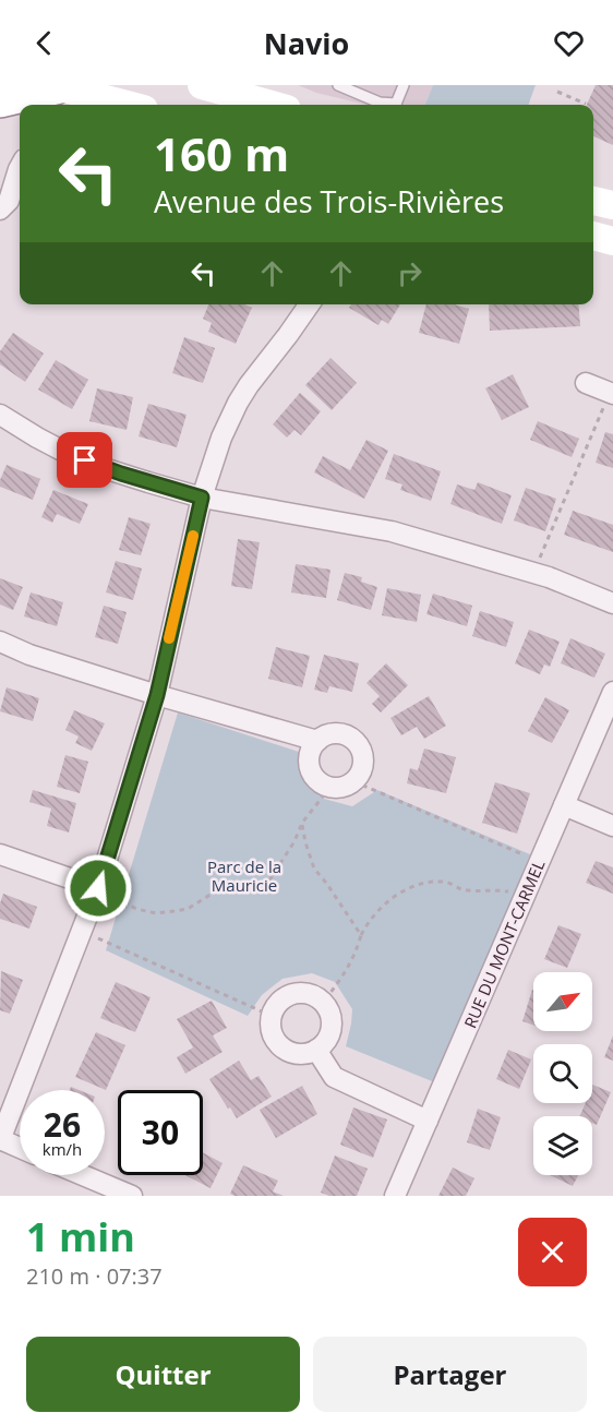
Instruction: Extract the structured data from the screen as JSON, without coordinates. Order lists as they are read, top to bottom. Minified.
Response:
{"streets":{"street":["RUE DU MONT-CARMEL"]},"parks":["Parc de la Mauricie"],"north":"top right","page":{"header":"Navio","turn":["160 m","Avenue des Trois-Rivières"],"speed":"26 km/h","limit":"30","heading":["1 min","210 m · 07:37"],"buttons":["Quitter","Partager"]}}
